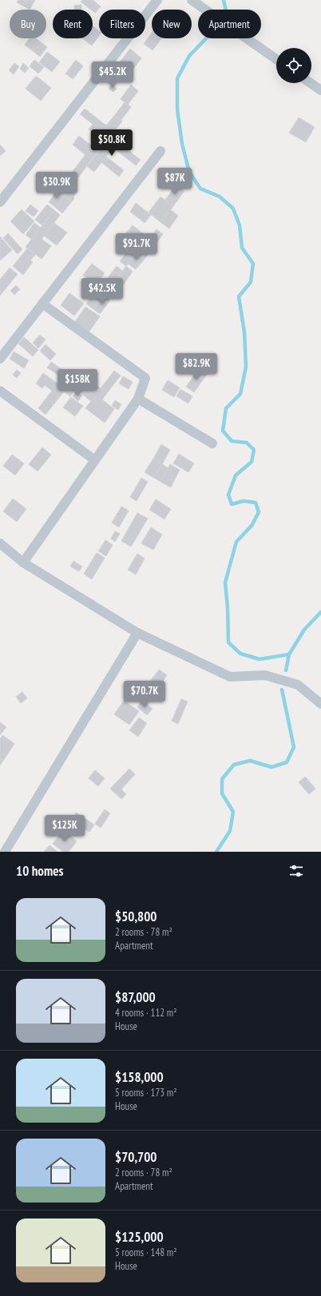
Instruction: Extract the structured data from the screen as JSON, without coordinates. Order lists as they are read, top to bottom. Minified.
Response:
{"page":{"chip":["Buy","Rent","Filters","New","Apartment"],"price":["$45.2K","$50.8K","$87K","$30.9K","$91.7K","$42.5K","$82.9K","$158K","$70.7K","$125K"],"heading":"10 homes","list":[{"name":"$50,800","note":"2 rooms · 78 m² · Apartment"},{"name":"$87,000","note":"4 rooms · 112 m² · House"},{"name":"$158,000","note":"5 rooms · 173 m² · House"},{"name":"$70,700","note":"2 rooms · 78 m² · Apartment"},{"name":"$125,000","note":"5 rooms · 148 m² · House"}]}}
